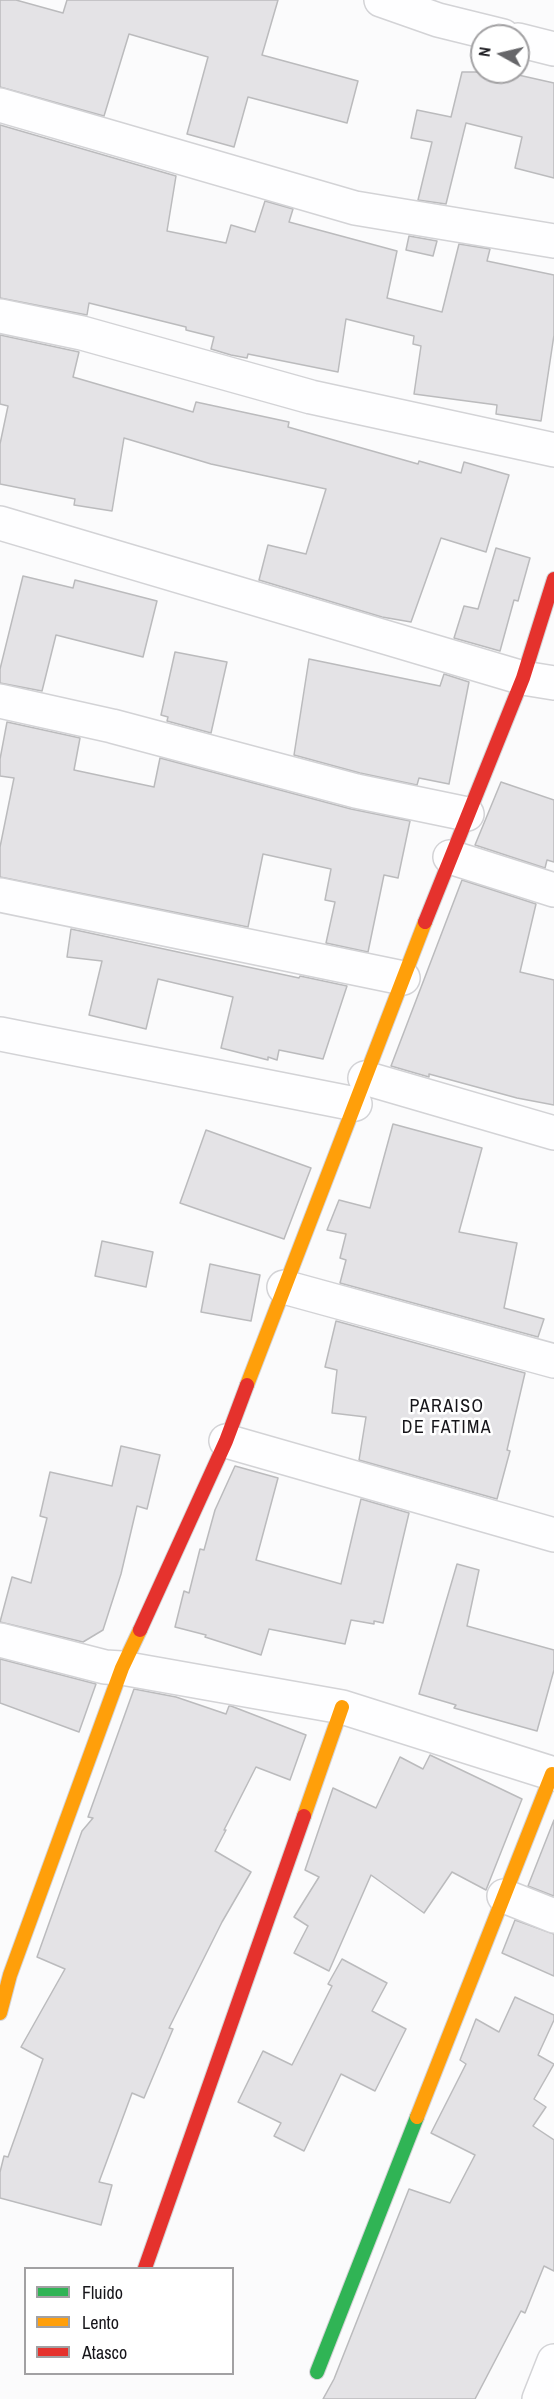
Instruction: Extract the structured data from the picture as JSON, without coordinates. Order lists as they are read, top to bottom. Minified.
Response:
{"districts":["PARAISO DE FATIMA"],"legend":["Fluido","Lento","Atasco"],"north":"left"}
